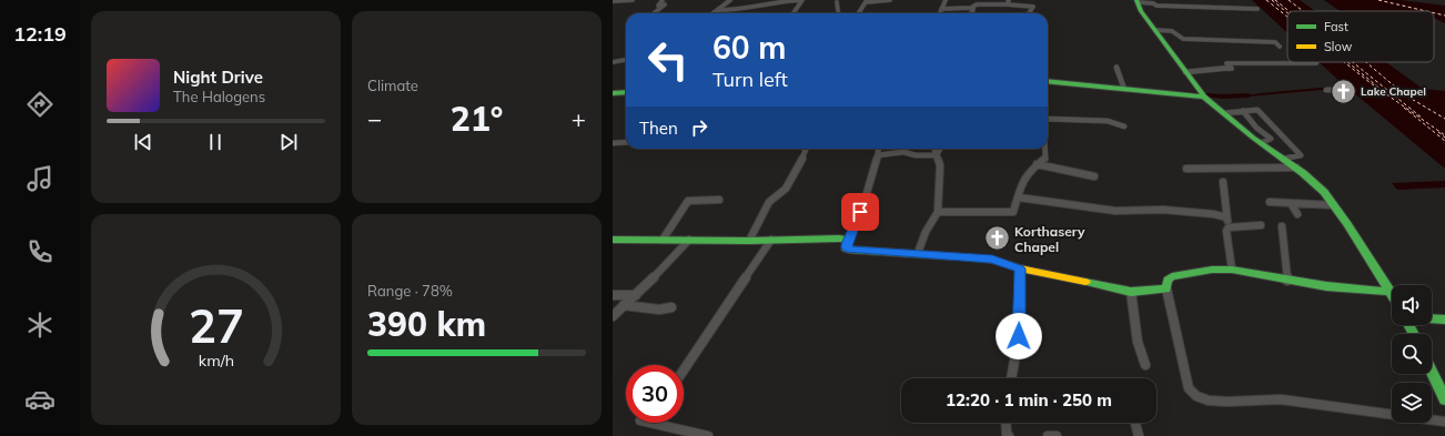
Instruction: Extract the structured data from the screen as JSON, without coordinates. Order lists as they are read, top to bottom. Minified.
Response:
{"places":{"church":["Lake Chapel","Korthasery Chapel"]},"legend":["Fast","Slow"],"page":{"tabs":"12:19","tile":["Climate",["Range · 78%","390 km"]],"turn":["60 m","Turn left"],"song":["Night Drive","The Halogens"],"heat":["−","21°","+"],"then":"Then","limit":"30","trip":"12:20 · 1 min · 250 m","gauge":["27","km/h"]}}
